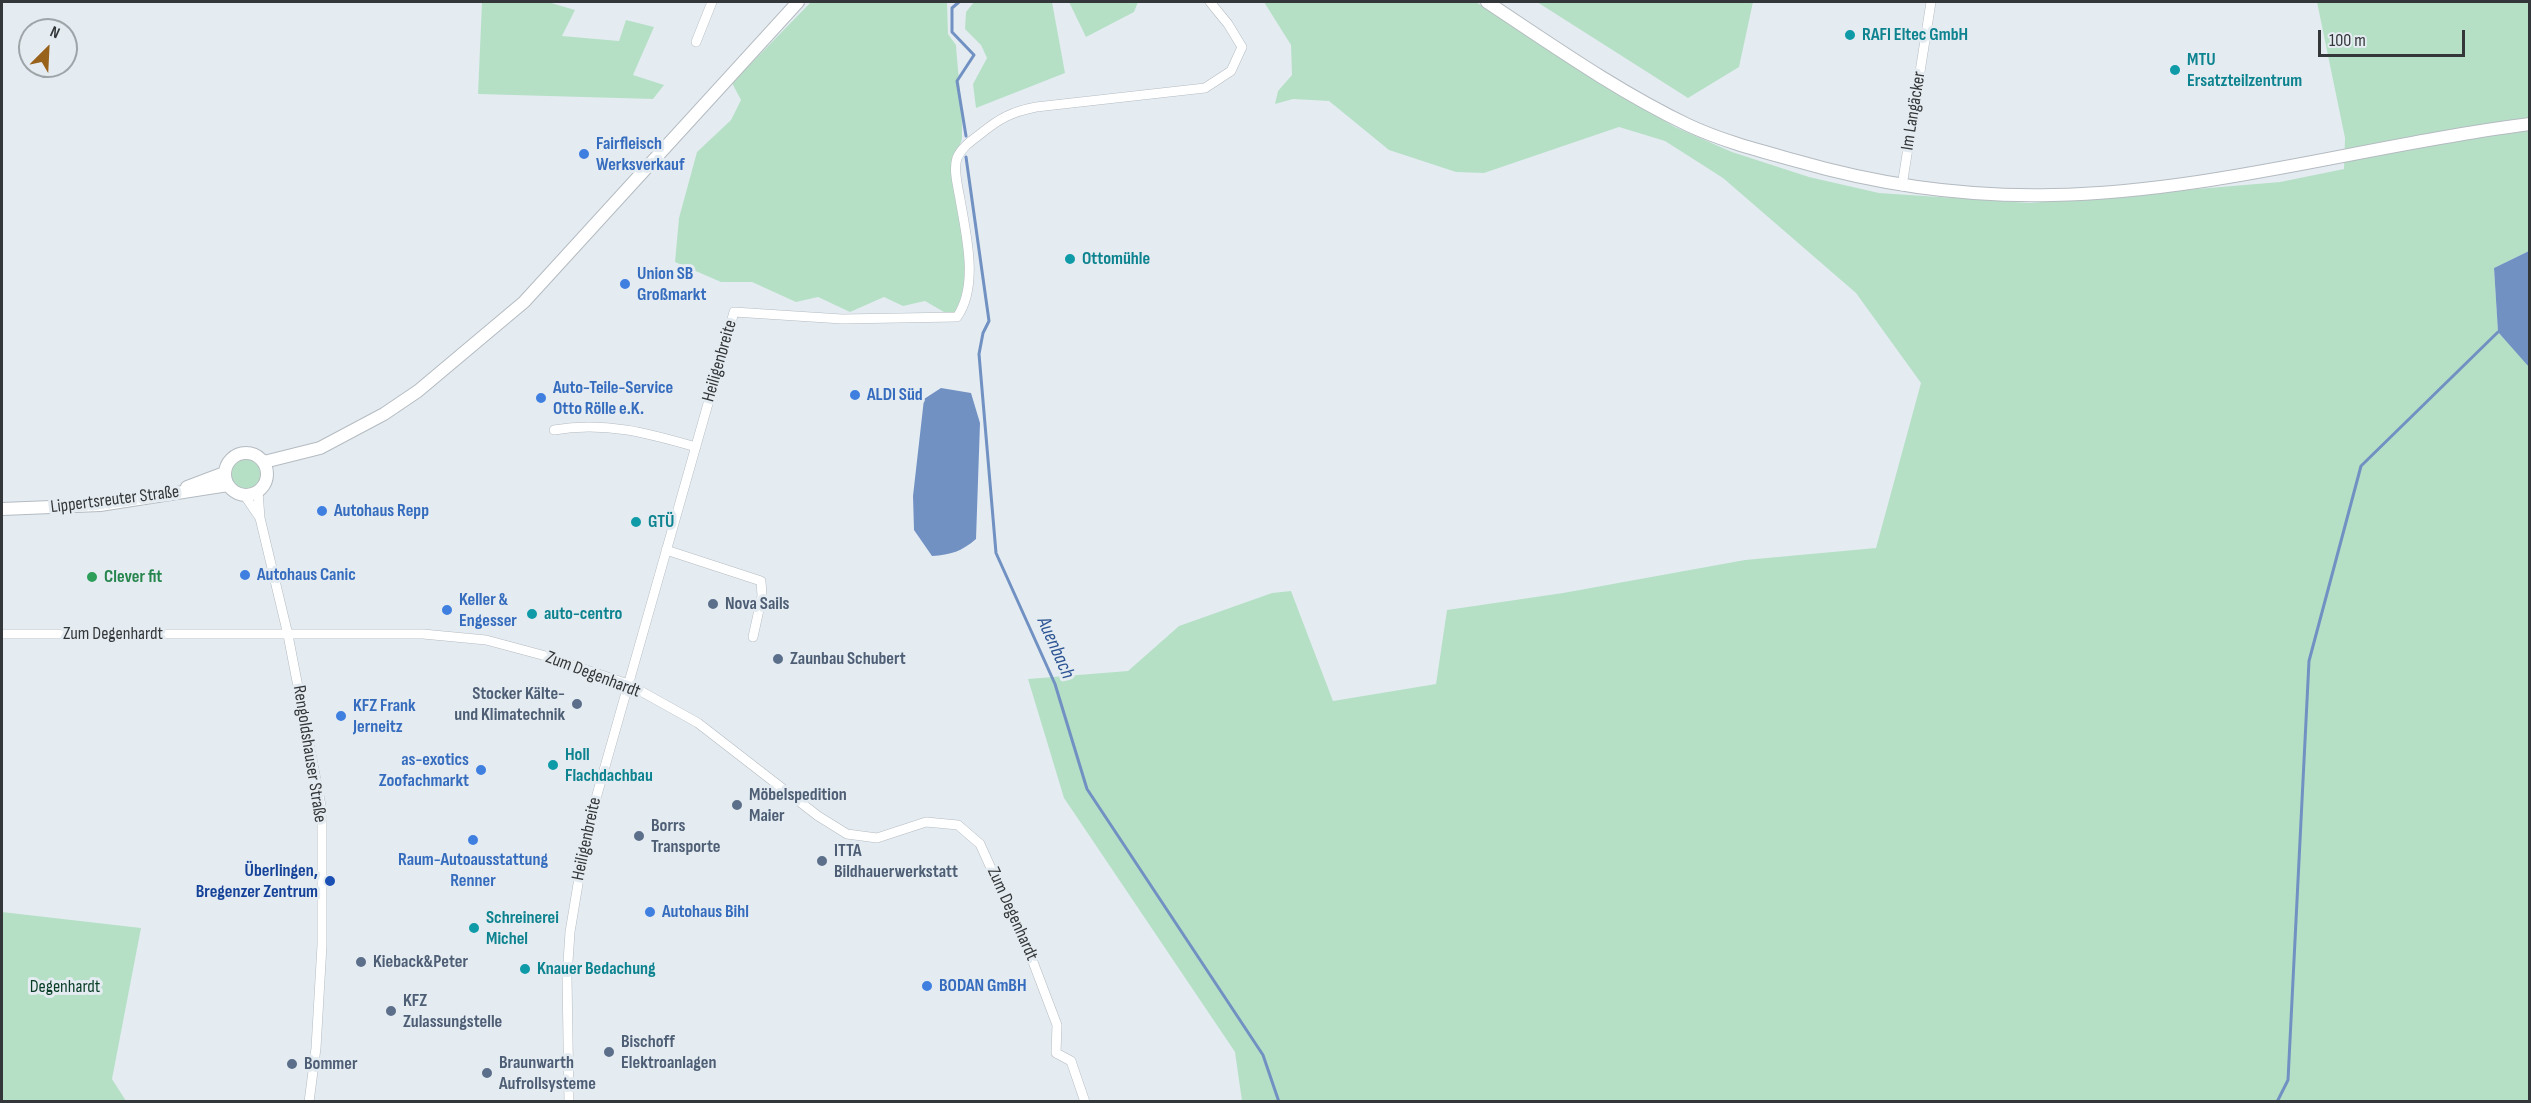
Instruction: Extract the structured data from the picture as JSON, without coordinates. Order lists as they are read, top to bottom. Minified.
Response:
{"streets":{"main road":["Lippertsreuter Straße"],"street":["Im Langäcker","Heiligenbreite","Zum Degenhardt","Rengoldshauser Straße"]},"crossings":[["Heiligenbreite","Zum Degenhardt"],["Lippertsreuter Straße","Rengoldshauser Straße"],["Zum Degenhardt","Rengoldshauser Straße"]],"water":["Auenbach"],"parks":["Degenhardt"],"places":["RAFI Eltec GmbH","MTU Ersatzteilzentrum","Fairfleisch Werksverkauf","Ottomühle","Union SB Großmarkt","ALDI Süd","Auto-Teile-Service Otto Rölle e.K.","Autohaus Repp","GTÜ","Autohaus Canic","Clever fit","Nova Sails","Keller & Engesser","auto-centro","Zaunbau Schubert","Stocker Kälte- und Klimatechnik","KFZ Frank Jerneitz","Holl Flachdachbau","as-exotics Zoofachmarkt","Möbelspedition Maier","Borrs Transporte","Raum-Autoausstattung Renner","ITTA Bildhauerwerkstatt","Überlingen, Bregenzer Zentrum","Autohaus Bihl","Schreinerei Michel","Kieback&Peter","Knauer Bedachung","BODAN GmBH","KFZ Zulassungstelle","Bischoff Elektroanlagen","Bommer","Braunwarth Aufrollsysteme"],"scale_bar":"100 m","north":"top right"}
